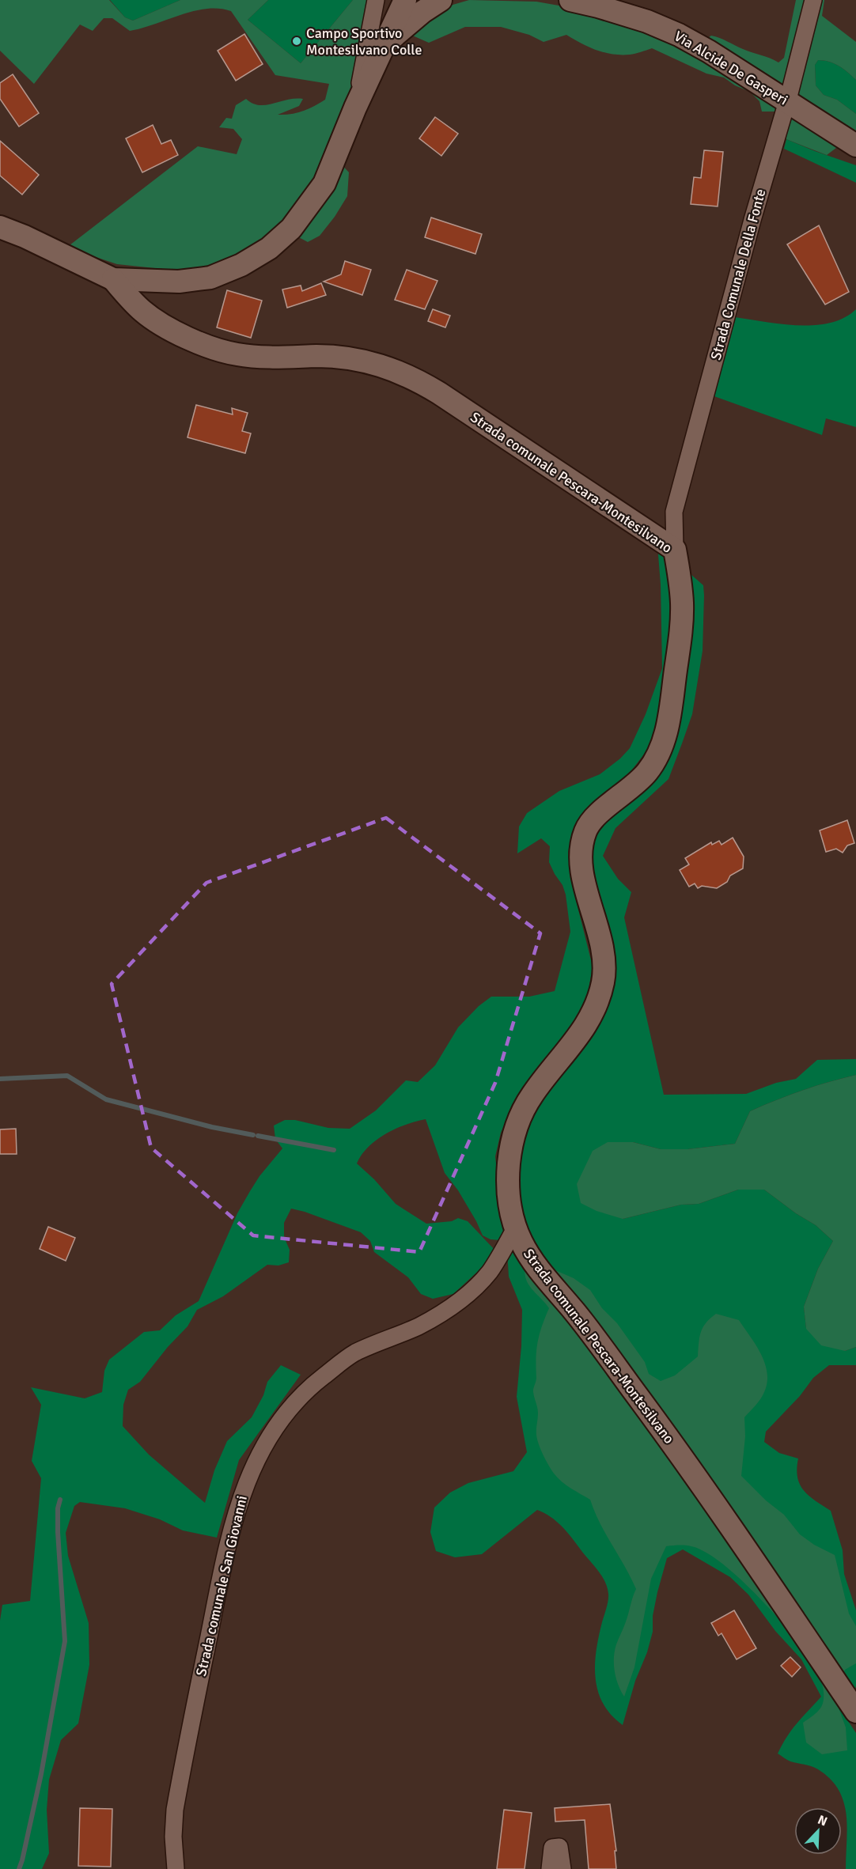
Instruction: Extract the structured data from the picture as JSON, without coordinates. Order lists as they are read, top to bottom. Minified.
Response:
{"streets":{"street":["Via Alcide De Gasperi","Strada Comunale Della Fonte","Strada comunale Pescara-Montesilvano","Strada comunale San Giovanni"]},"crossings":[["Via Alcide De Gasperi","Strada Comunale Della Fonte"],["Strada Comunale Della Fonte","Strada comunale Pescara-Montesilvano"],["Strada comunale Pescara-Montesilvano","Strada comunale San Giovanni"]],"places":["Campo Sportivo Montesilvano Colle"],"north":"top right"}
